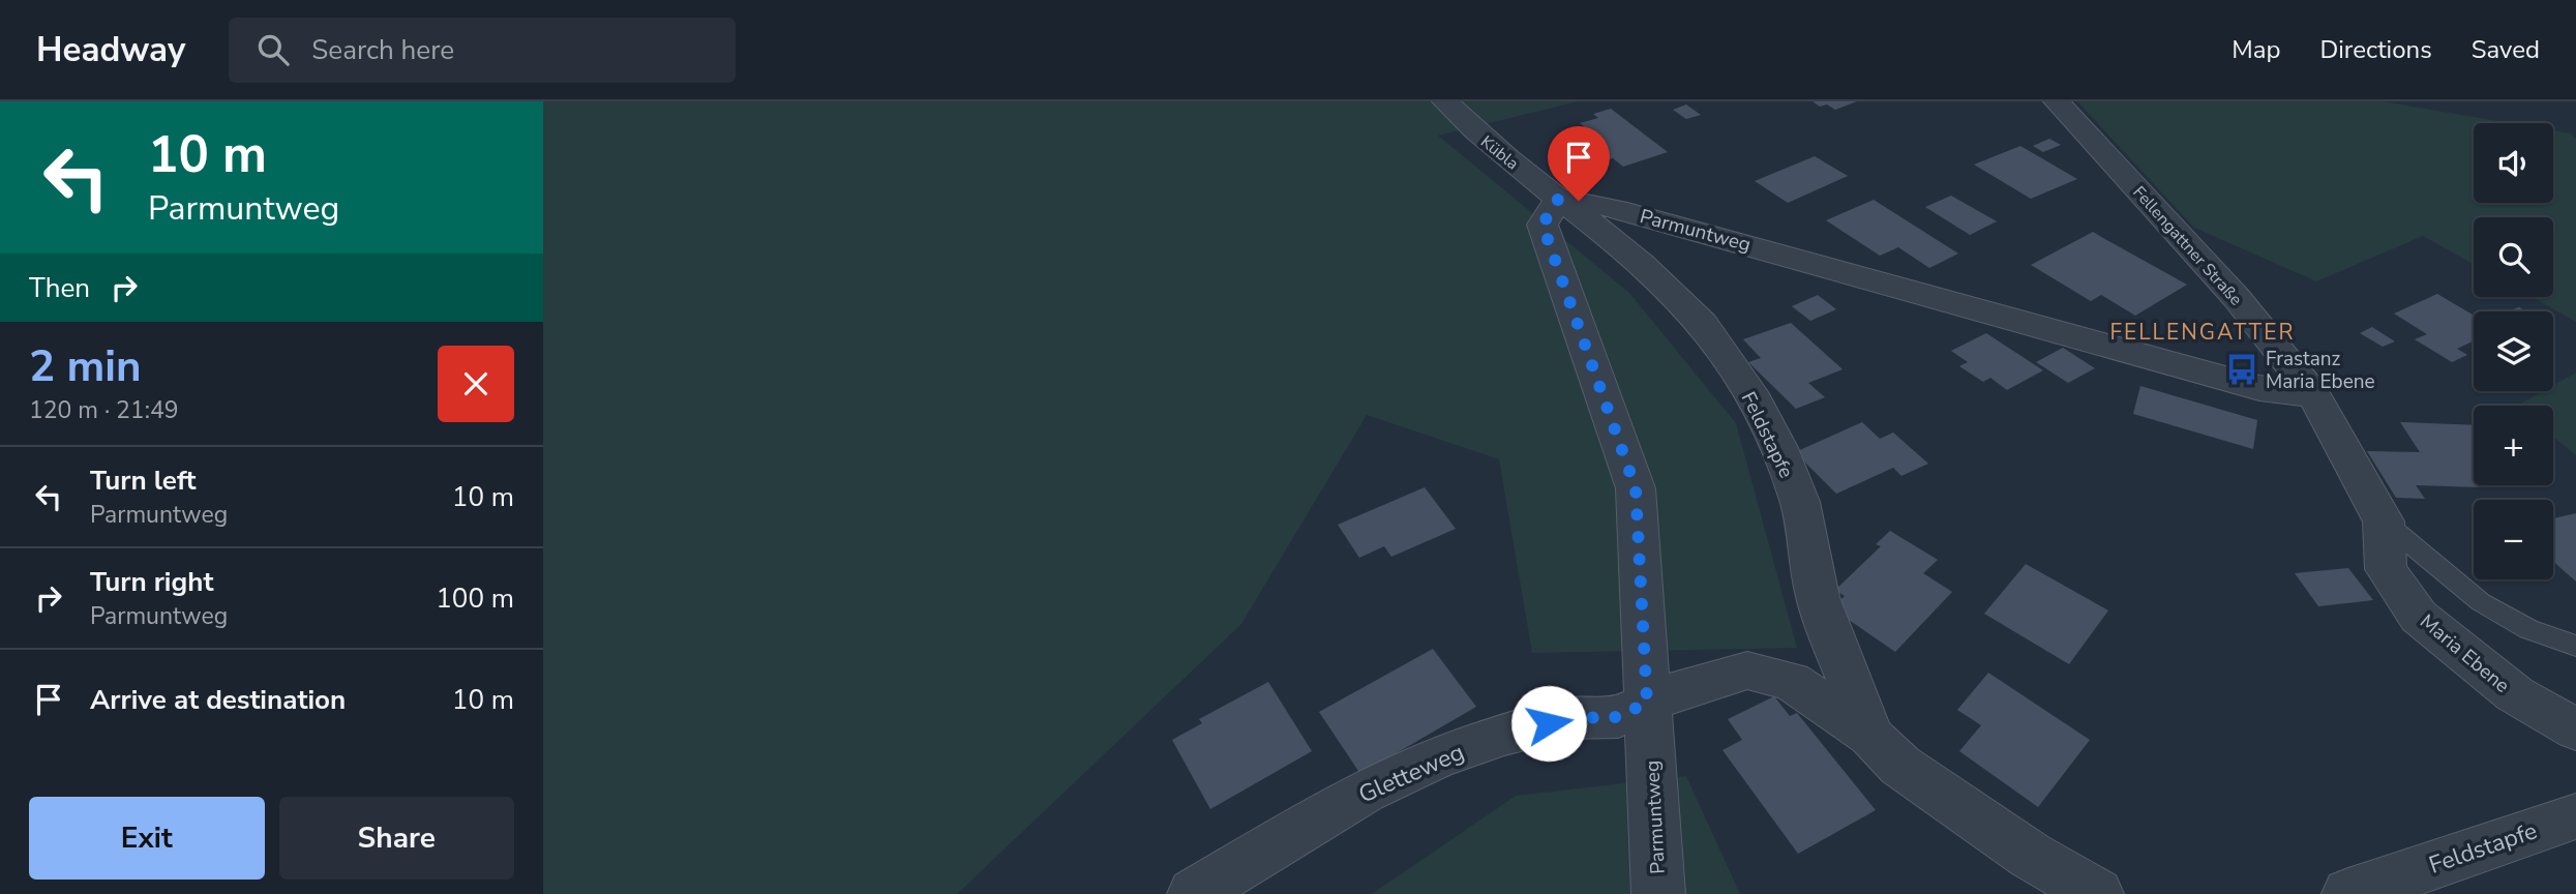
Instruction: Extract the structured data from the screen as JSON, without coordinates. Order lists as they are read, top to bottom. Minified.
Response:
{"streets":{"street":["Kübla","Parmuntweg","Fellengattner Straße","Feldstapfe","Maria Ebene","Gletteweg"]},"crossings":[["Kübla","Parmuntweg"],["Kübla","Feldstapfe"],["Parmuntweg","Fellengattner Straße"],["Parmuntweg","Feldstapfe"],["Parmuntweg","Maria Ebene"],["Parmuntweg","Gletteweg"],["Fellengattner Straße","Maria Ebene"],["Feldstapfe","Gletteweg"]],"districts":["FELLENGATTER"],"places":{"bus stop":["Frastanz Maria Ebene"]},"page":{"header":"Headway","search":"Search here","nav":["Map","Directions","Saved"],"turn":["10 m","Parmuntweg"],"map_buttons":["+","−"],"then":"Then","heading":["2 min","120 m · 21:49"],"list":[{"name":"Turn left","note":"Parmuntweg","value":"10 m"},{"name":"Turn right","note":"Parmuntweg","value":"100 m"},{"name":"Arrive at destination","value":"10 m"}],"buttons":["Exit","Share"]}}
